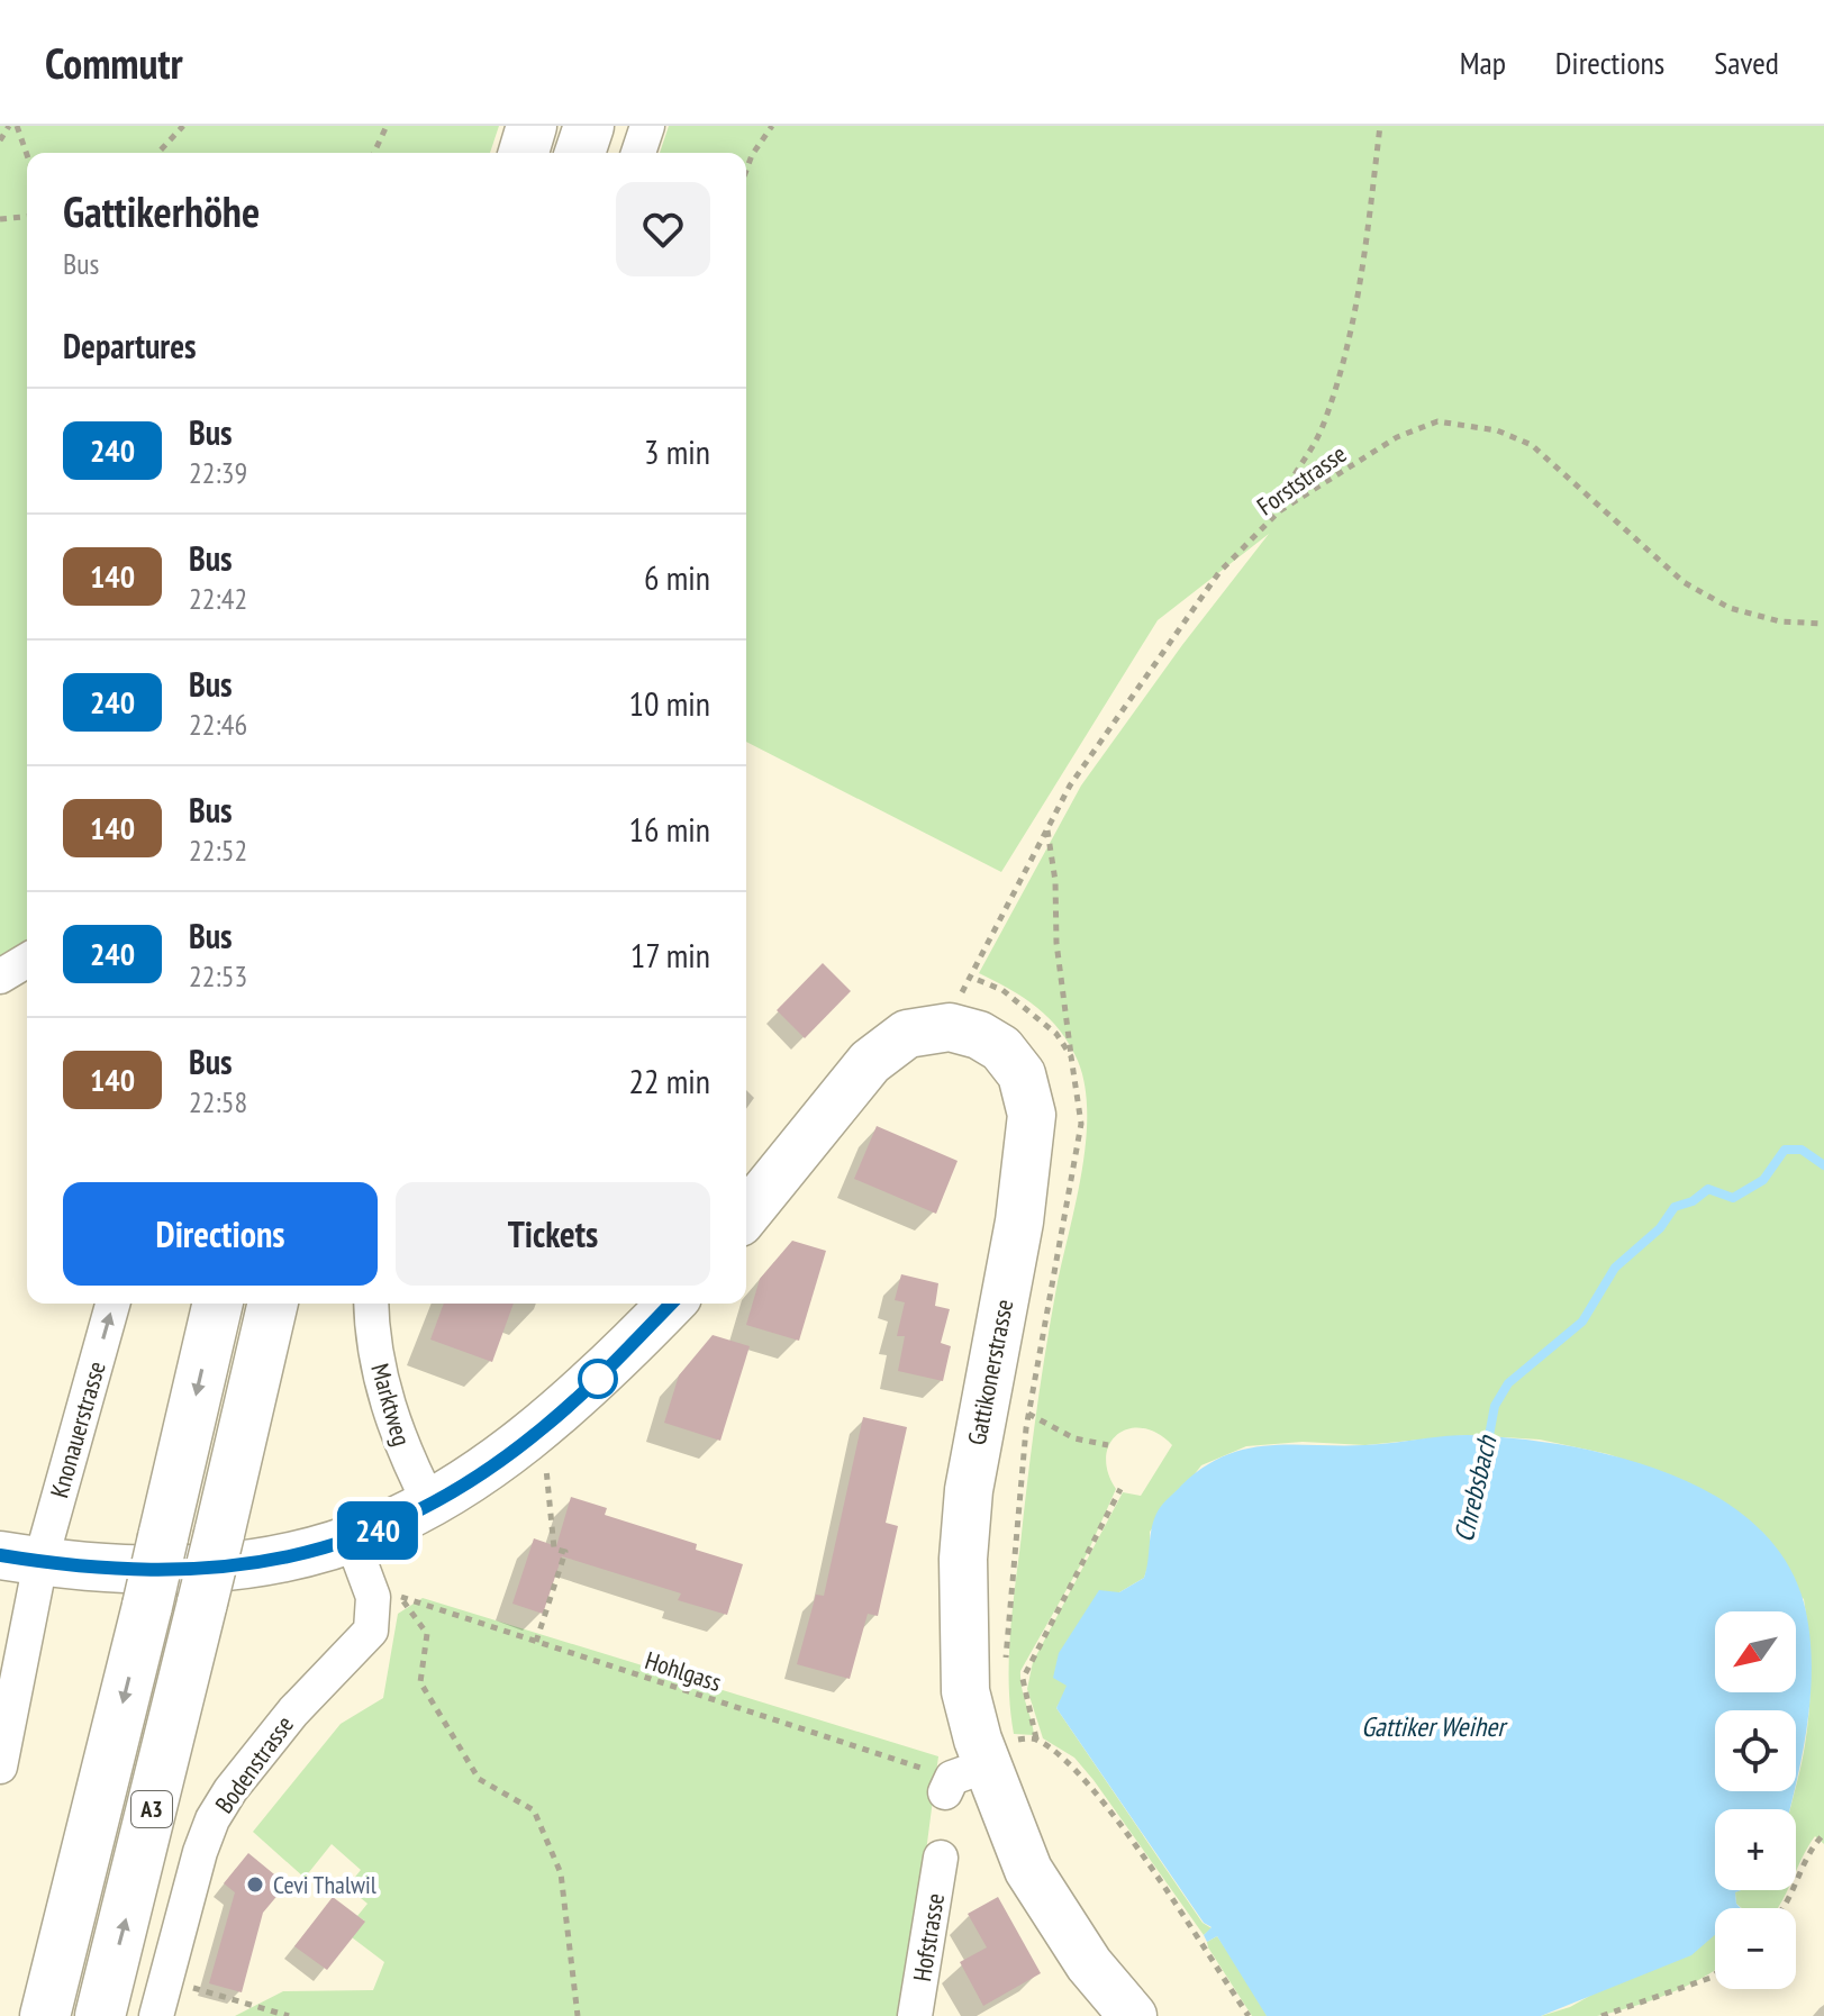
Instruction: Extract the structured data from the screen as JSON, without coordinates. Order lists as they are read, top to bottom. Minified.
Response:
{"streets":{"highway":["A3"],"main road":["Gattikonerstrasse"],"street":["Marktweg","Knonauerstrasse","Bodenstrasse","Hofstrasse"],"path":["Forststrasse","Hohlgass"]},"crossings":[["Forststrasse","Gattikonerstrasse"]],"one_way":["Knonauerstrasse"],"water":["Chrebsbach","Gattiker Weiher"],"places":["Cevi Thalwil"],"lines":["bus line 240"],"north":"bottom left","page":{"header":"Commutr","nav":["Map","Directions","Saved"],"on_map":"240","heading":[["Gattikerhöhe","Bus"],"Departures"],"list":[{"mark":"240","name":"Bus","note":"22:39","value":"3 min"},{"mark":"140","name":"Bus","note":"22:42","value":"6 min"},{"mark":"240","name":"Bus","note":"22:46","value":"10 min"},{"mark":"140","name":"Bus","note":"22:52","value":"16 min"},{"mark":"240","name":"Bus","note":"22:53","value":"17 min"},{"mark":"140","name":"Bus","note":"22:58","value":"22 min"}],"buttons":["Directions","Tickets"],"map_buttons":["+","−"]}}
